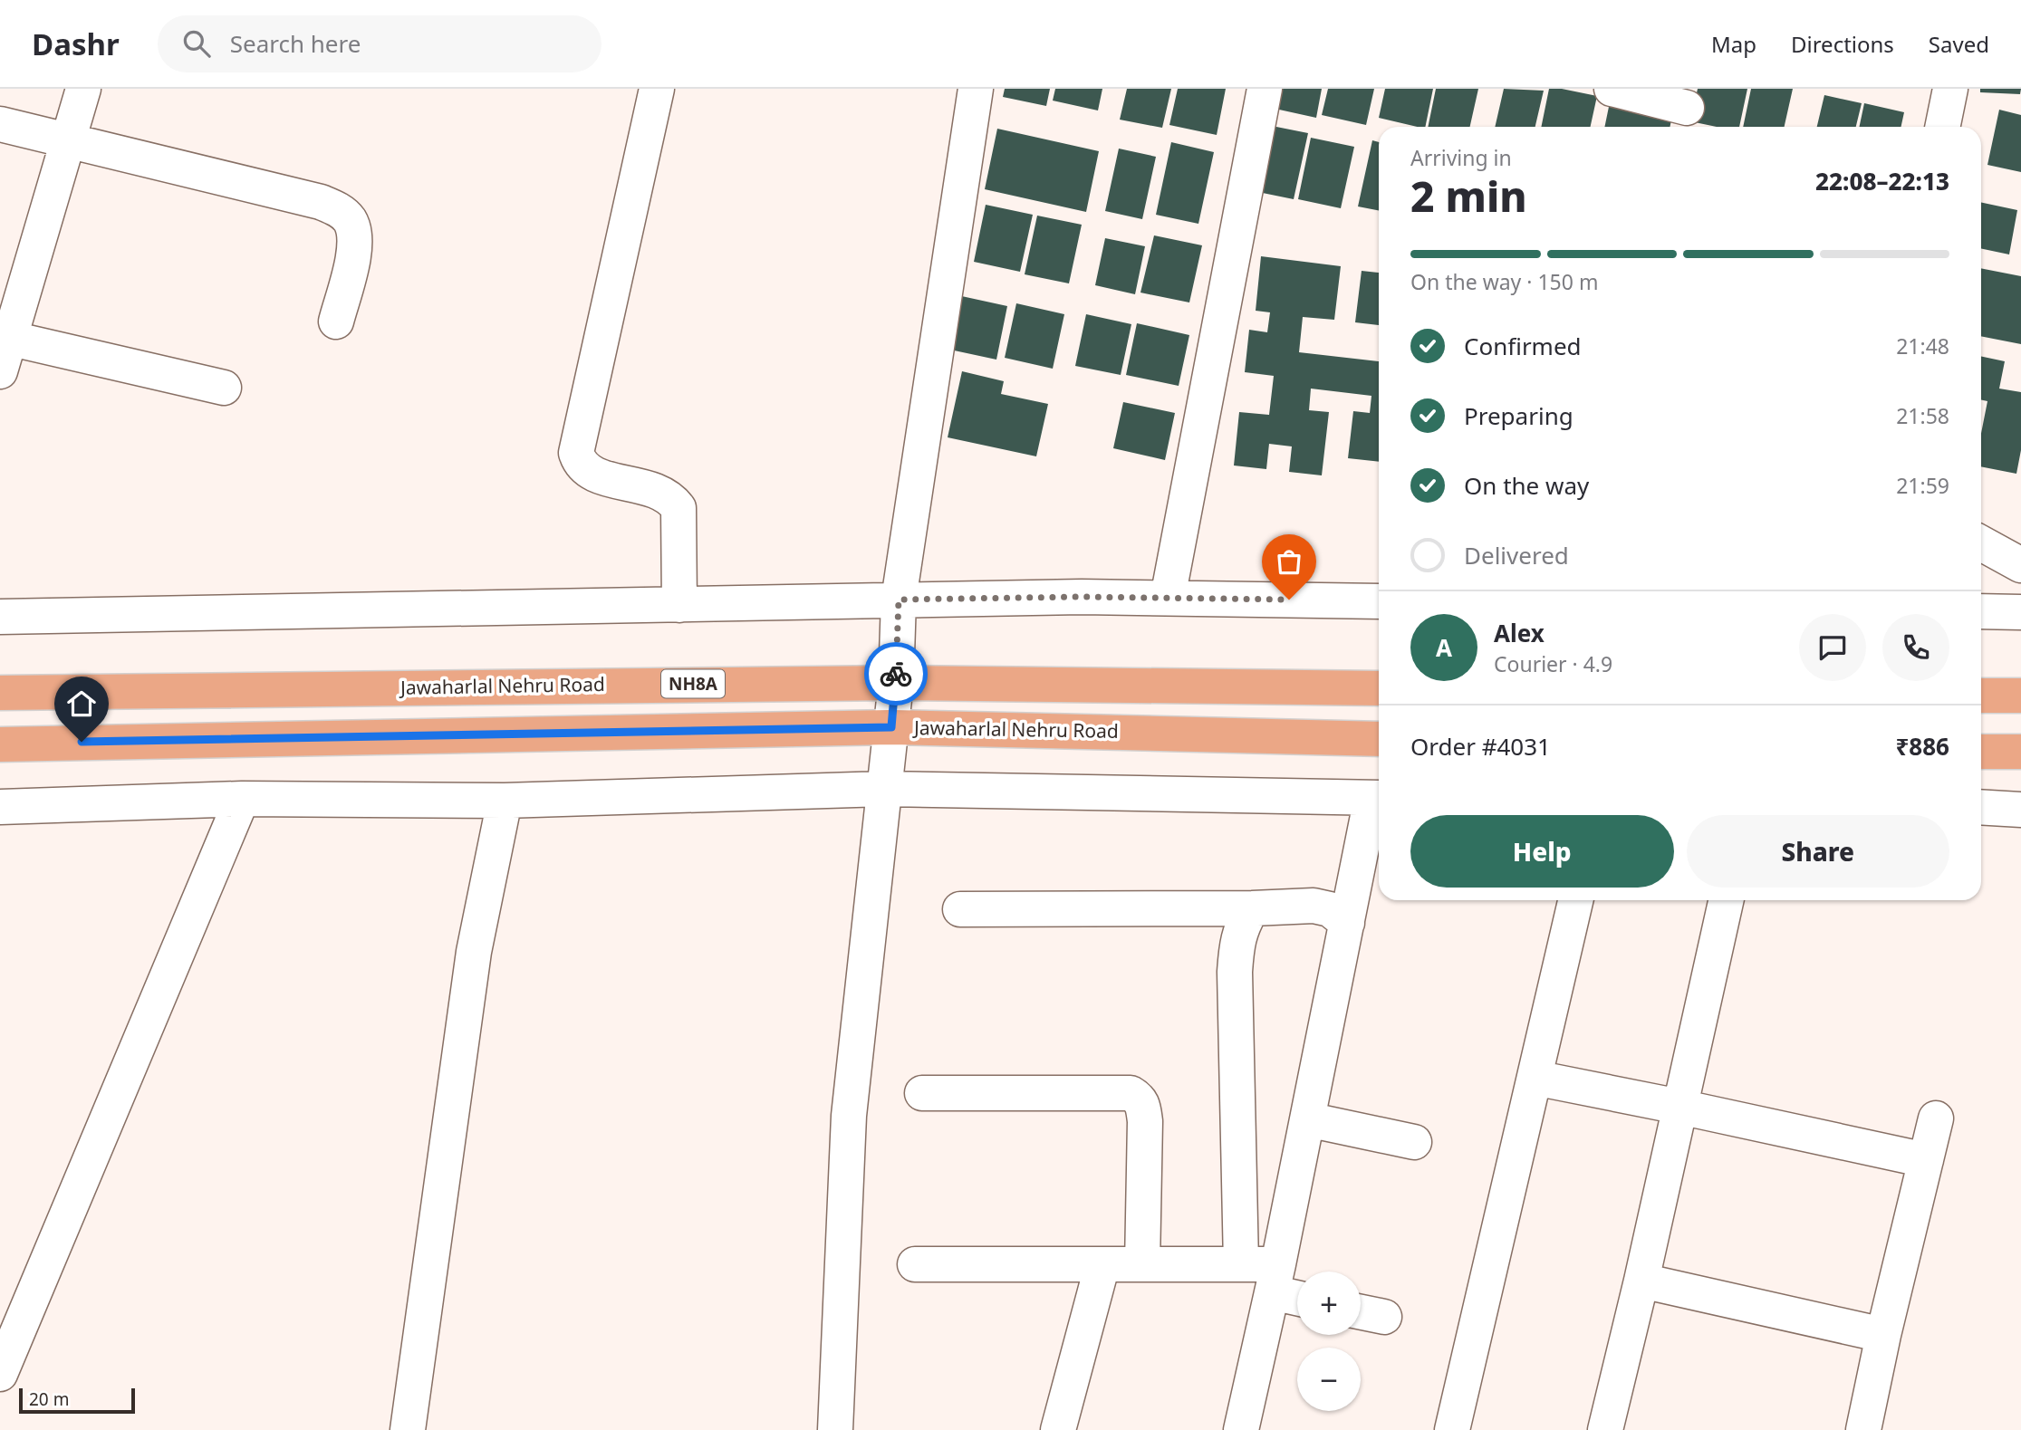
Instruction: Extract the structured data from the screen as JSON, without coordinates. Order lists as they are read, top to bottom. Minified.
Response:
{"streets":{"main road":["NH8A","Jawaharlal Nehru Road"]},"scale_bar":"20 m","page":{"header":"Dashr","search":"Search here","nav":["Map","Directions","Saved"],"heading":["2 min","Arriving in","22:08–22:13"],"panel":["Alex","Courier · 4.9","Order #4031","₹886"],"bar":"On the way · 150 m","list":[["Confirmed","21:48"],["Preparing","21:58"],["On the way","21:59"],"Delivered"],"round":"A","buttons":["Help","Share"],"map_buttons":["+","−"],"scale":"20 m"}}
